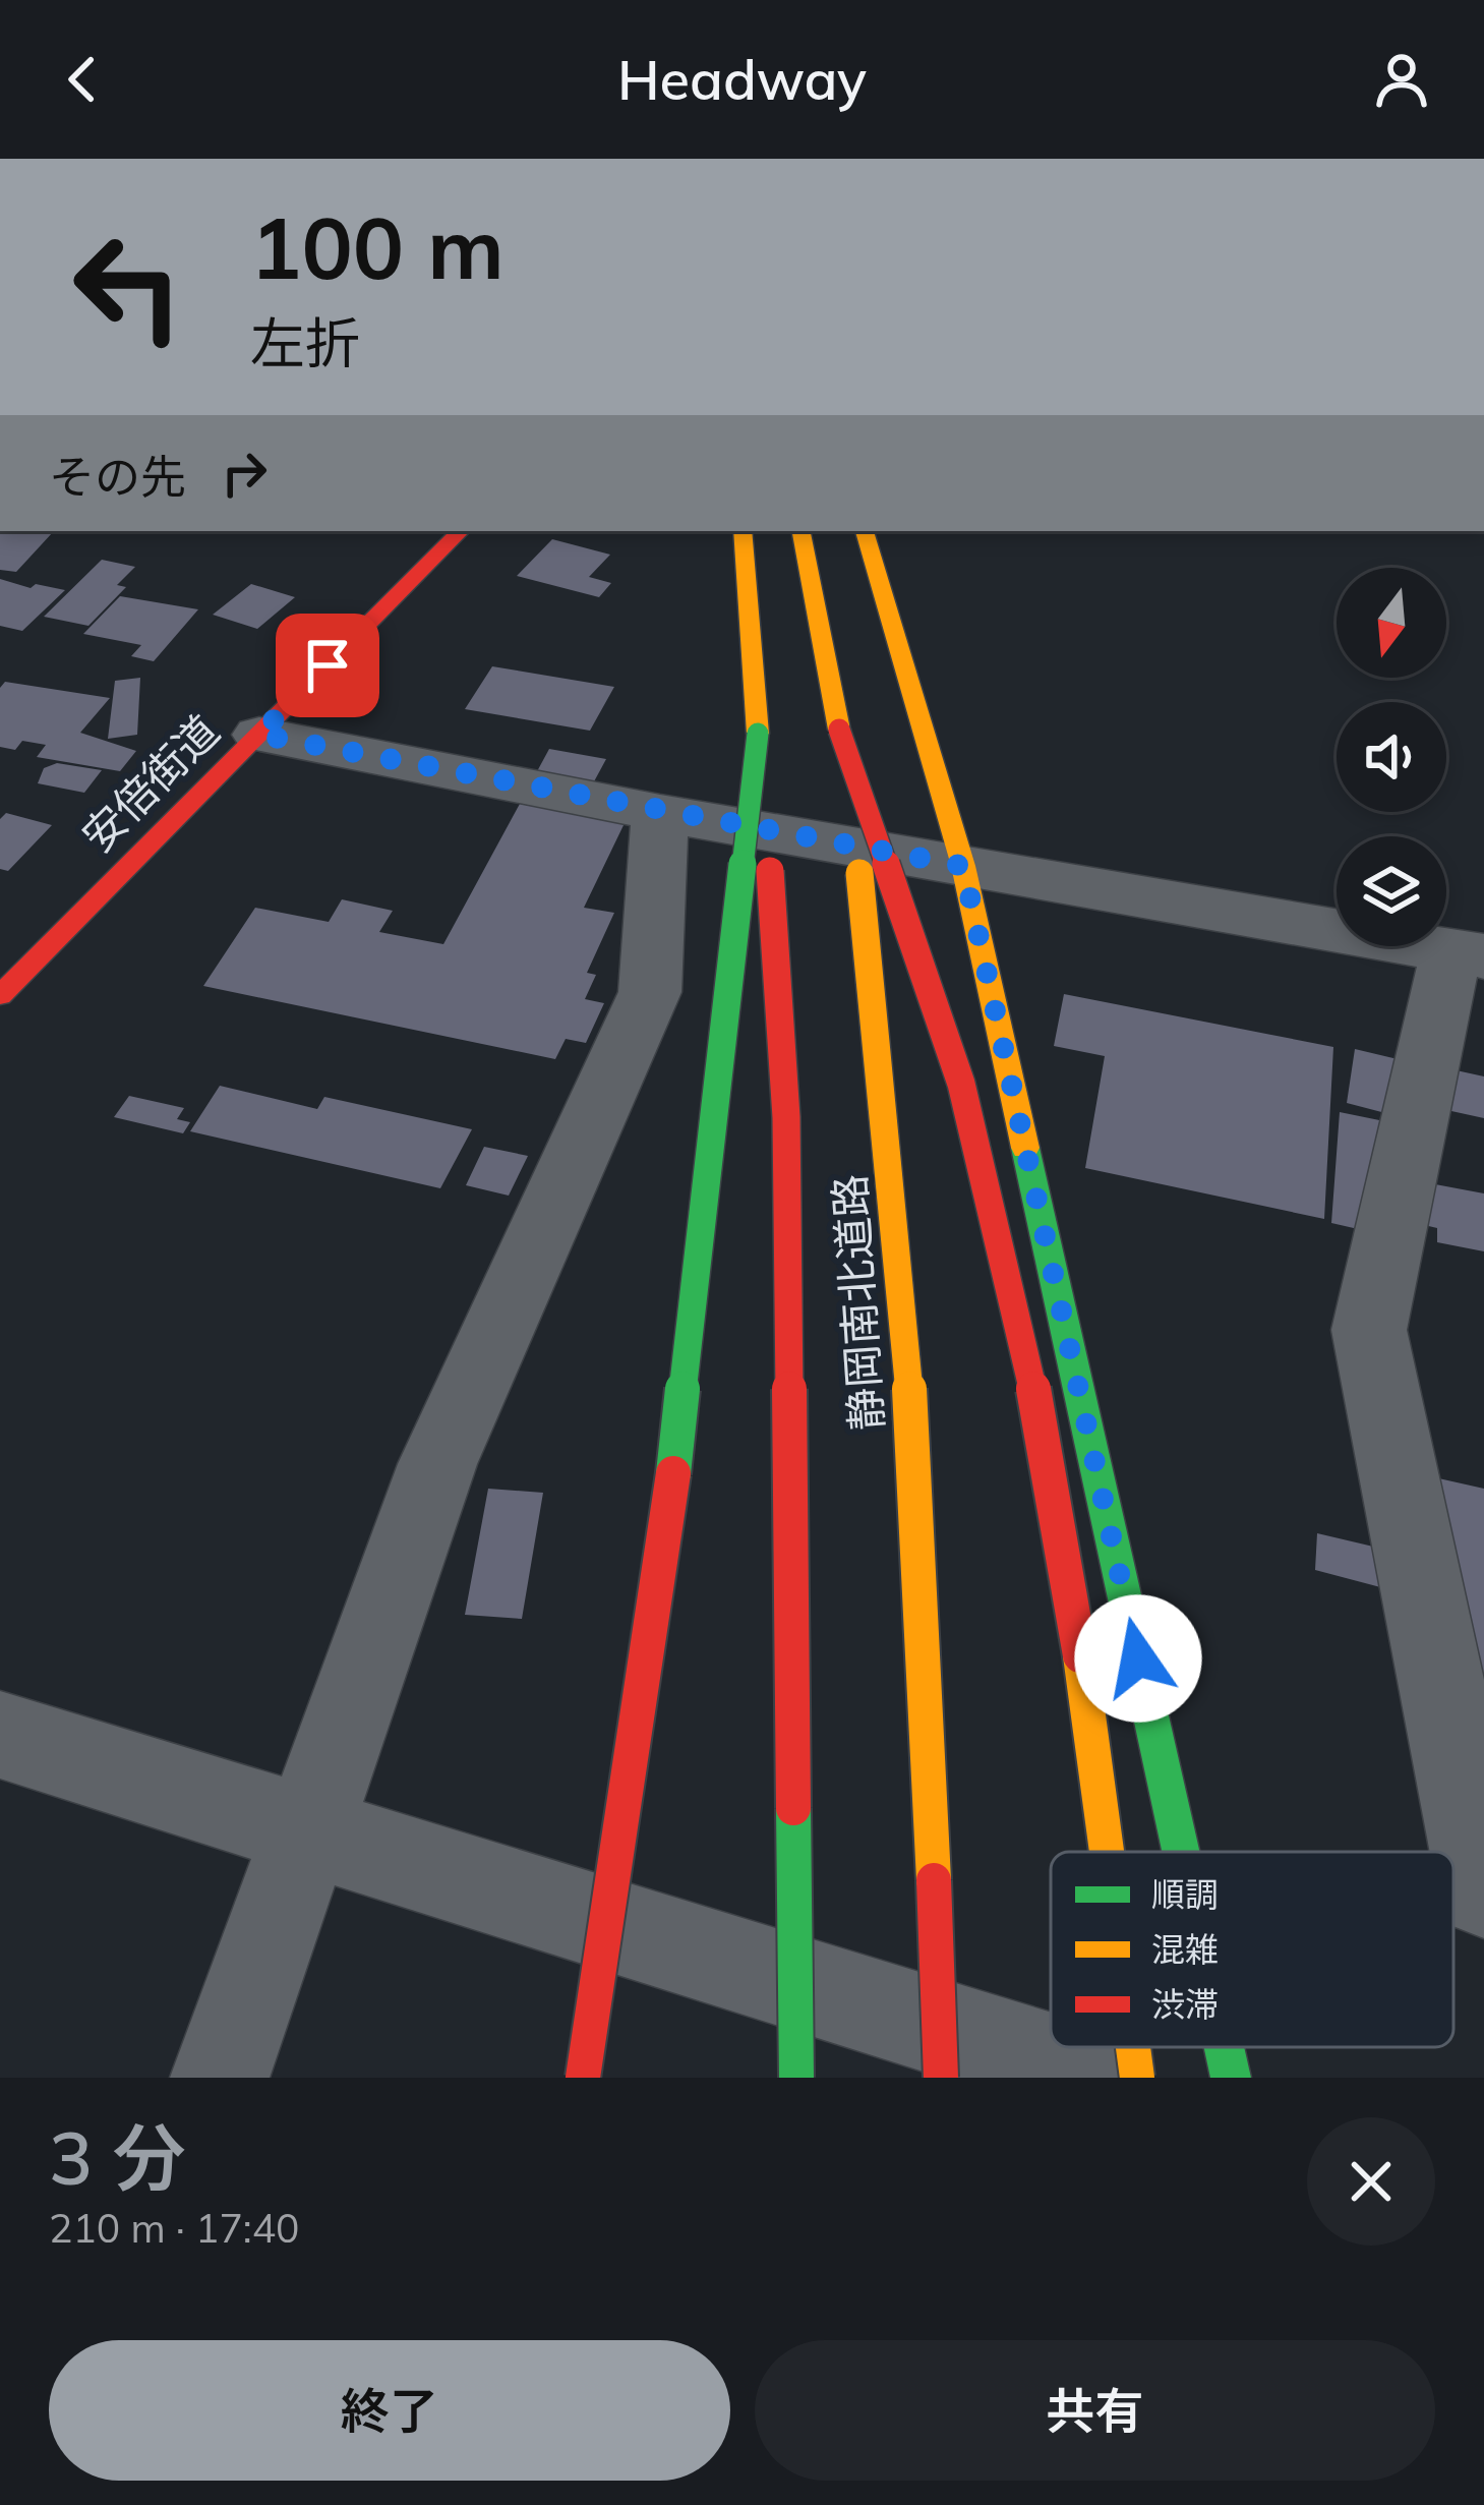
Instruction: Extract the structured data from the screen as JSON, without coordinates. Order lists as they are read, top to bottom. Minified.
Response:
{"streets":{"main road":["安倍街道","静岡南北道路"]},"legend":["順調","混雑","渋滞"],"north":"bottom","page":{"header":"Headway","turn":["100 m","左折"],"then":"その先","heading":["3 分","210 m · 17:40"],"buttons":["終了","共有"]}}
